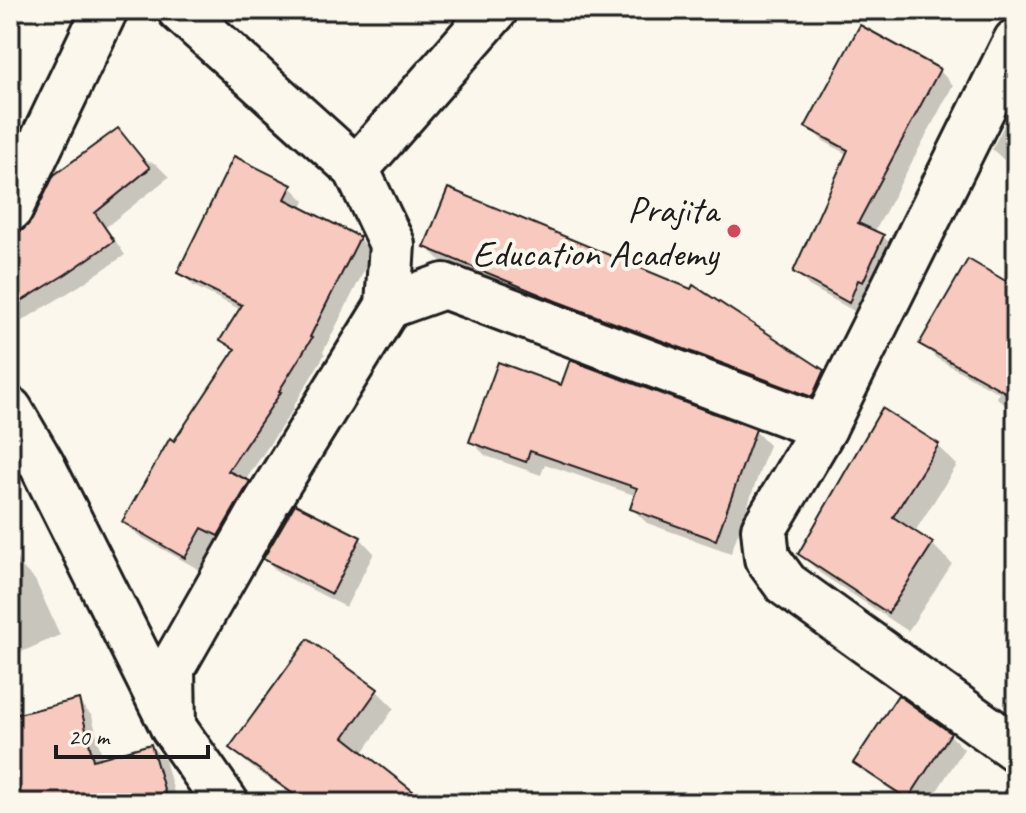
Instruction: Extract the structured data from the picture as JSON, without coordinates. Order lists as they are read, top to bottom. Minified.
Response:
{"places":["Prajita Education Academy"],"scale_bar":"20 m"}
